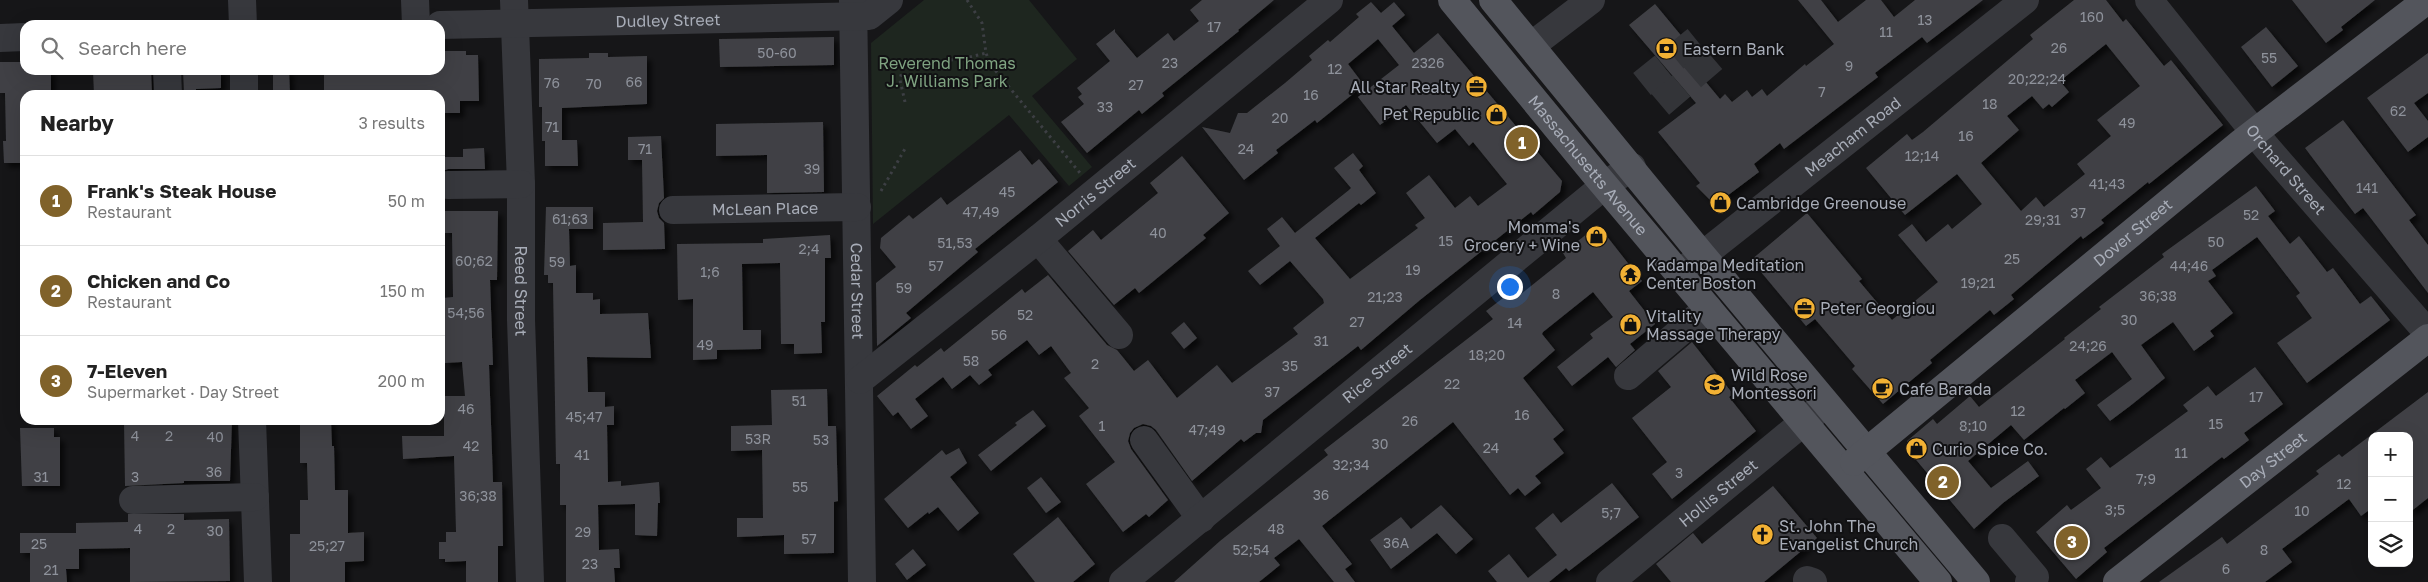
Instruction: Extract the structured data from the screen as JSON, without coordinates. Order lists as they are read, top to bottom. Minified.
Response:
{"streets":{"main road":["Massachusetts Avenue","Dover Street","Day Street"],"street":["Dudley Street","Meacham Road","Orchard Street","Norris Street","McLean Place","Reed Street","Cedar Street","Rice Street","Hollis Street"]},"crossings":[["Dudley Street","Reed Street"],["Dudley Street","Cedar Street"],["Meacham Road","Massachusetts Avenue"],["Massachusetts Avenue","Dover Street"],["Massachusetts Avenue","Rice Street"],["Massachusetts Avenue","Hollis Street"],["Orchard Street","Dover Street"],["Norris Street","Cedar Street"],["McLean Place","Cedar Street"]],"parks":["Reverend Thomas J. Williams Park"],"places":{"bank":["Eastern Bank"],"office":["All Star Realty","Peter Georgiou"],"shop":["Pet Republic","Cambridge Greenouse","Momma's Grocery + Wine","Vitality Massage Therapy","Curio Spice Co."],"temple":["Kadampa Meditation Center Boston"],"school or university":["Wild Rose Montessori"],"cafe":["Cafe Barada"],"church":["St. John The Evangelist Church"]},"house_numbers":["160","13","17","11","26","50-60","55","23","2326","9","12","20;22;24","66","76","70","27","7","16","18","33","62","20","49","71","16","71","24","12;14","39","41;43","141","45","47,49","37","52","61;63","29;31","40","15","50","51,53","2;4","25","60;62","59","57","44;46","19","1;6","19;21","59","8","36;38","21;23","54;56","52","30","27","14","56","31","49","24;26","18;20","58","2","35","22","37","17","51","46","12","16","45;47","26","15","1","8;10","47;49","4","2","40","53R","53","30","42","24","11","41","32;34","36","3","31","3","7;9","12","55","36","36;38","3;5","10","5;7","4","2","48","30","29","57","36A","25","25;27","52;54","8","23","6","21"],"page":{"search":"Search here","heading":["Nearby","3 results"],"pins":["1","2","3"],"list":[{"mark":"1","name":"Frank's Steak House","note":"Restaurant","value":"50 m"},{"mark":"2","name":"Chicken and Co","note":"Restaurant","value":"150 m"},{"mark":"3","name":"7-Eleven","note":"Supermarket · Day Street","value":"200 m"}],"map_buttons":["+","−"]}}
